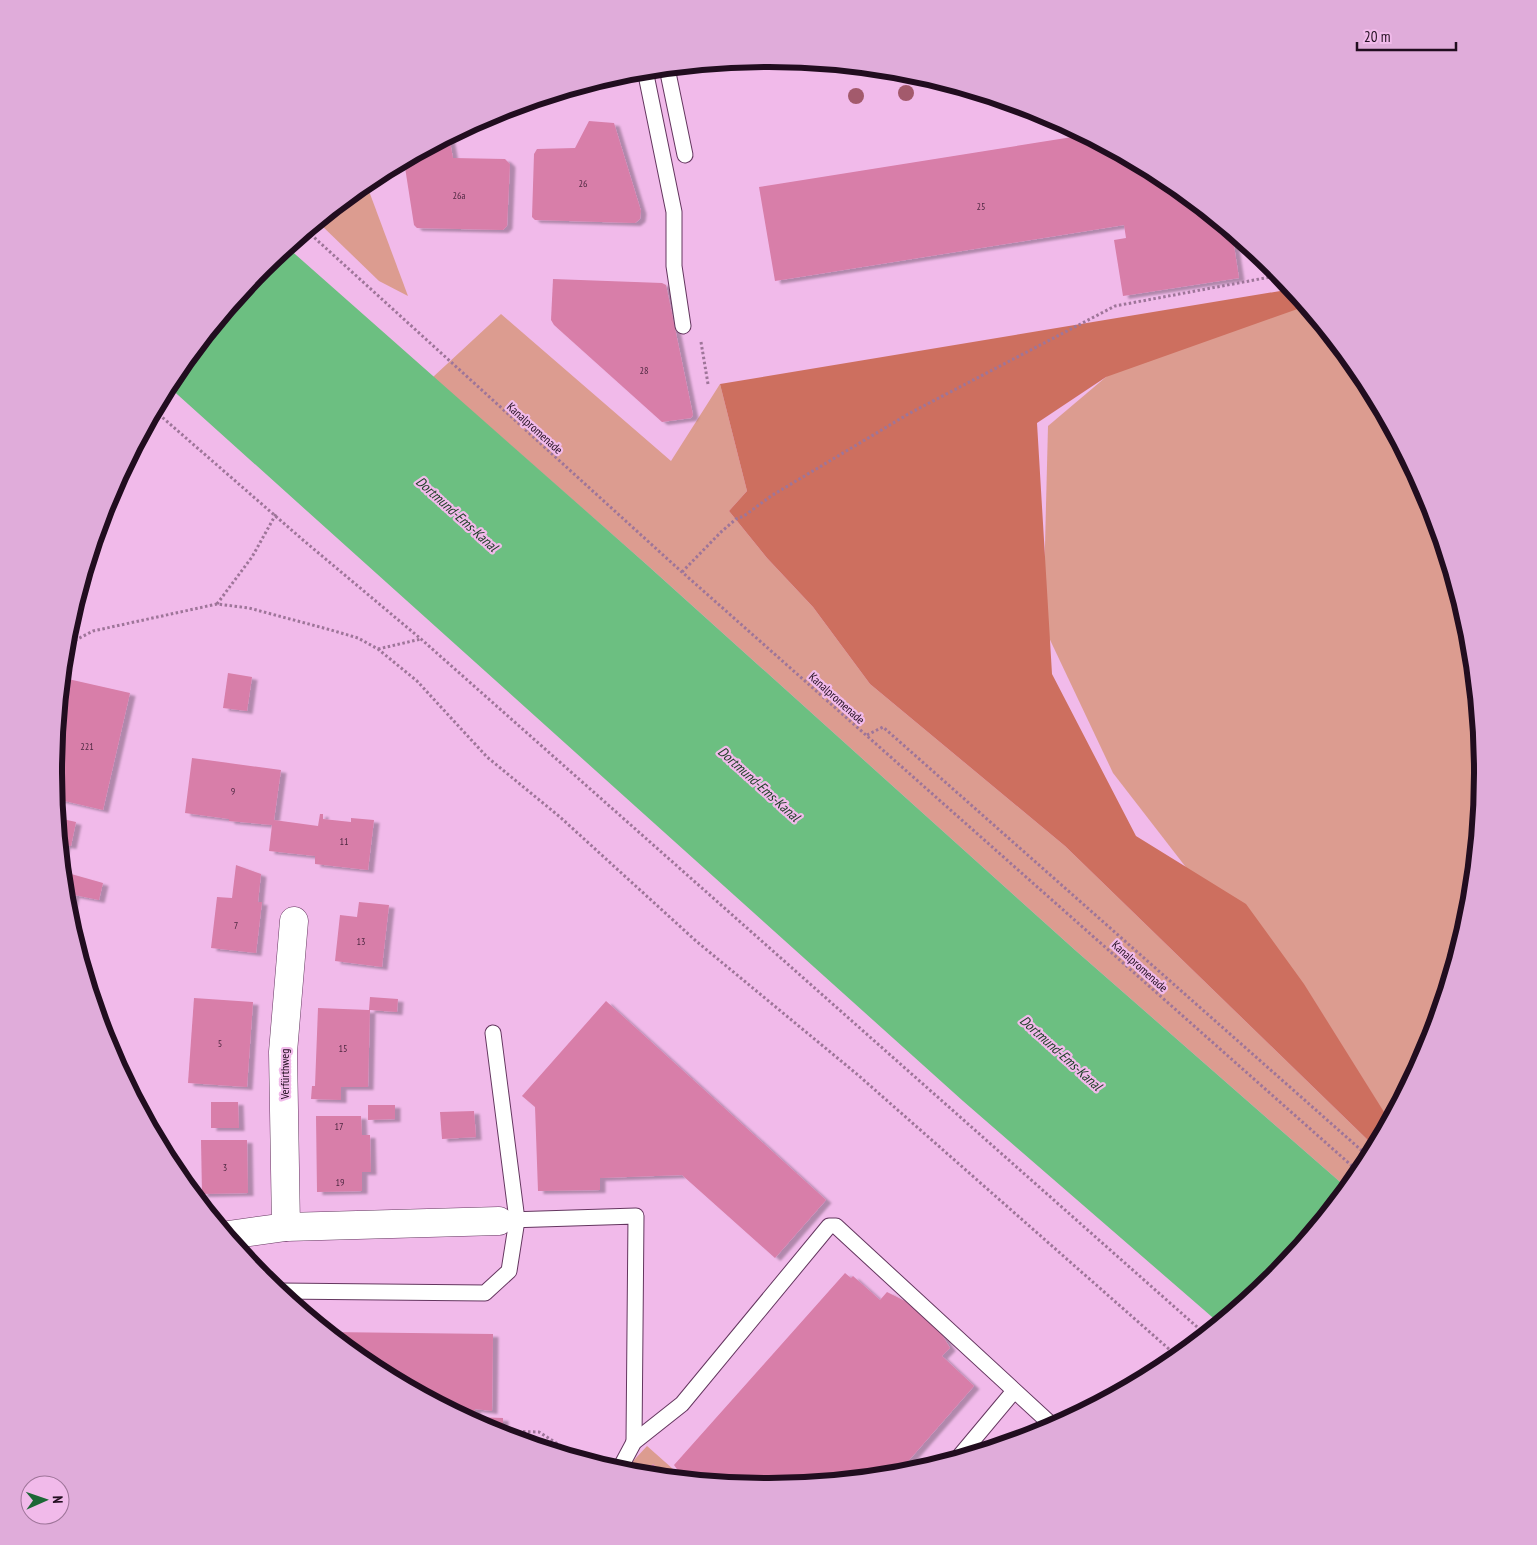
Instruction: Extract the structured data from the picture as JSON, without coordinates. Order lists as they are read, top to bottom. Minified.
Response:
{"streets":{"street":["Verfürthweg"],"path":["Kanalpromenade"]},"water":["Dortmund-Ems-Kanal"],"house_numbers":["26","26a","25","28","221","9","11","7","13","5","15","17","3","19"],"scale_bar":"20 m","north":"right"}
